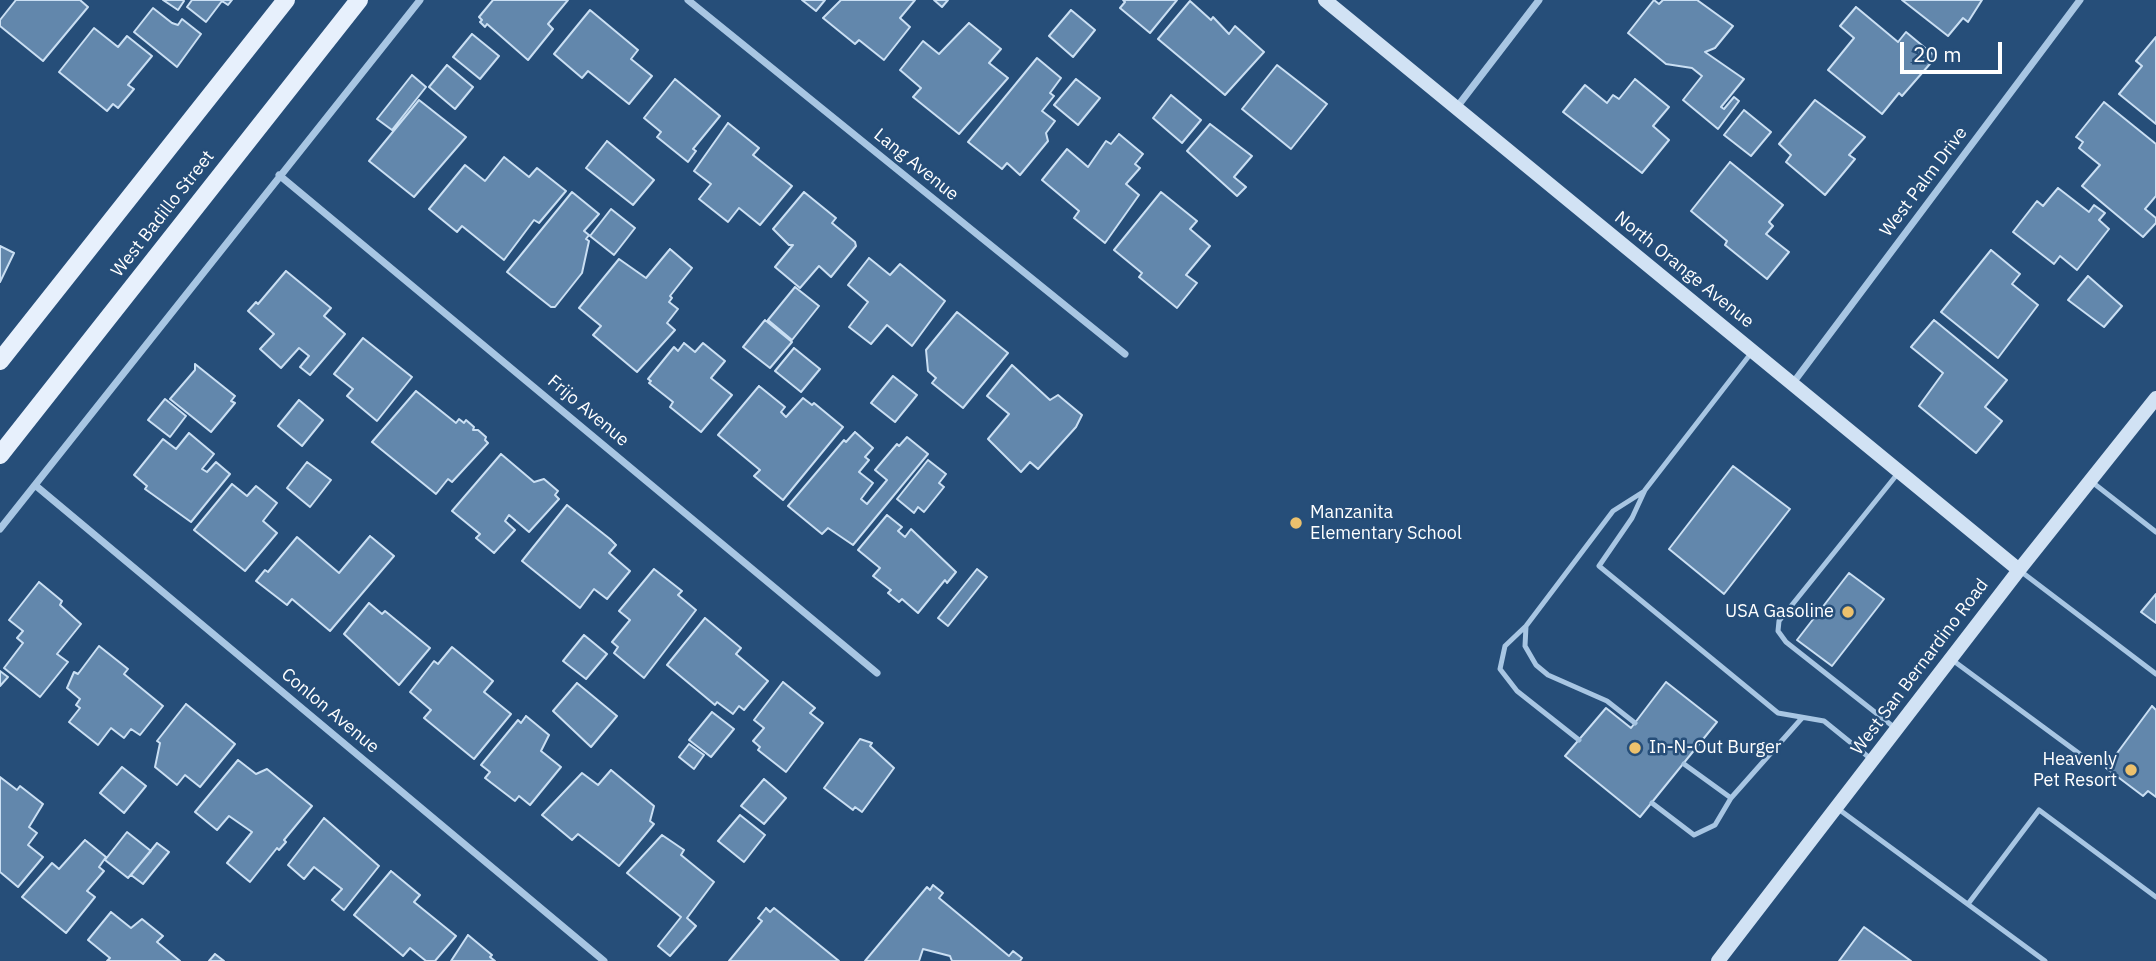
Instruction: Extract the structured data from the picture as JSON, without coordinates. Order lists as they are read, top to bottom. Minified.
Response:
{"streets":{"main road":["West Badillo Street"],"street":["Lang Avenue","West Palm Drive","North Orange Avenue","Frijo Avenue","West San Bernardino Road","Conlon Avenue"]},"crossings":[["West Palm Drive","North Orange Avenue"],["North Orange Avenue","West San Bernardino Road"]],"places":["Manzanita Elementary School","USA Gasoline","In-N-Out Burger","Heavenly Pet Resort"],"scale_bar":"20 m"}
